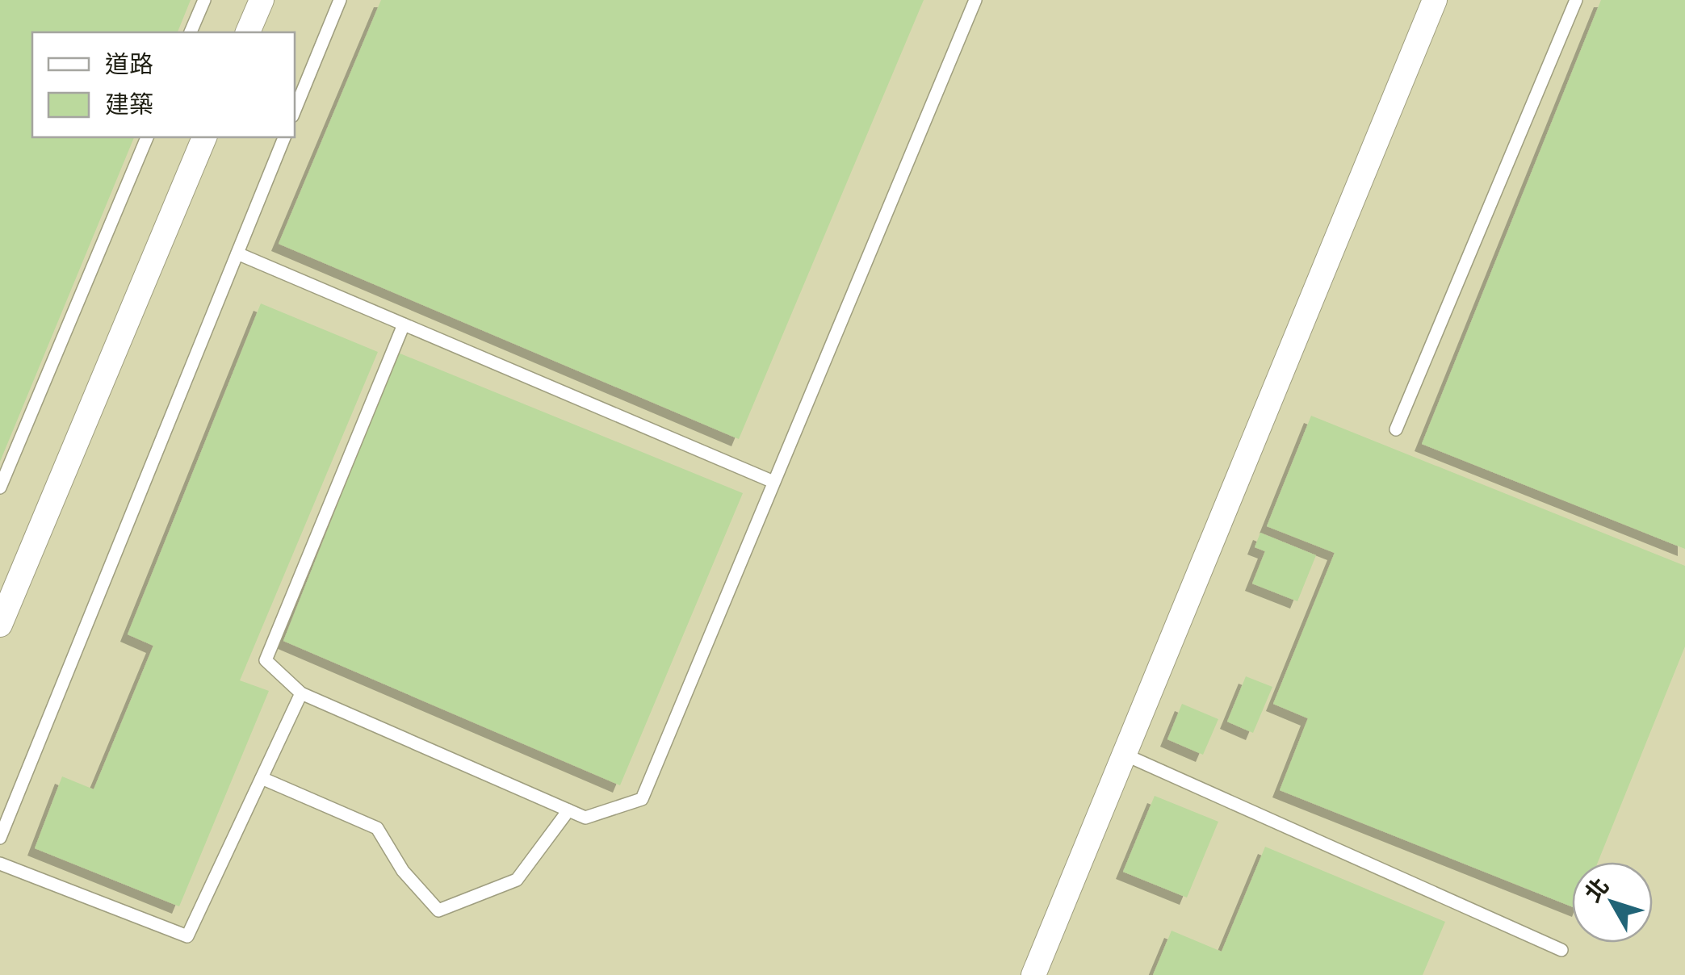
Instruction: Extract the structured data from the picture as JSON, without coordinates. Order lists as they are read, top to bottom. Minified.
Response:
{"legend":["道路","建築"],"north":"top left"}
